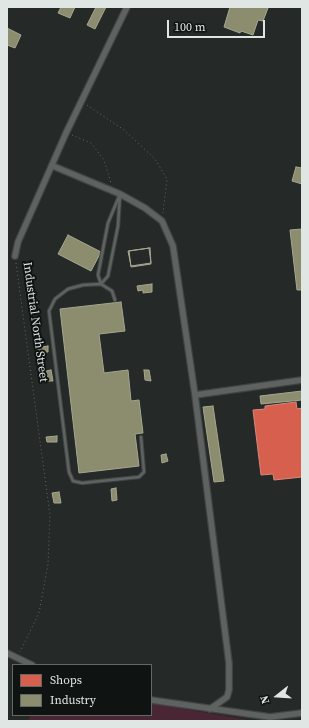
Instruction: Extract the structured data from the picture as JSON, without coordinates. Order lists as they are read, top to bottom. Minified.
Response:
{"streets":{"street":["Industrial North Street"]},"legend":["Shops","Industry"],"scale_bar":"100 m","north":"left"}
